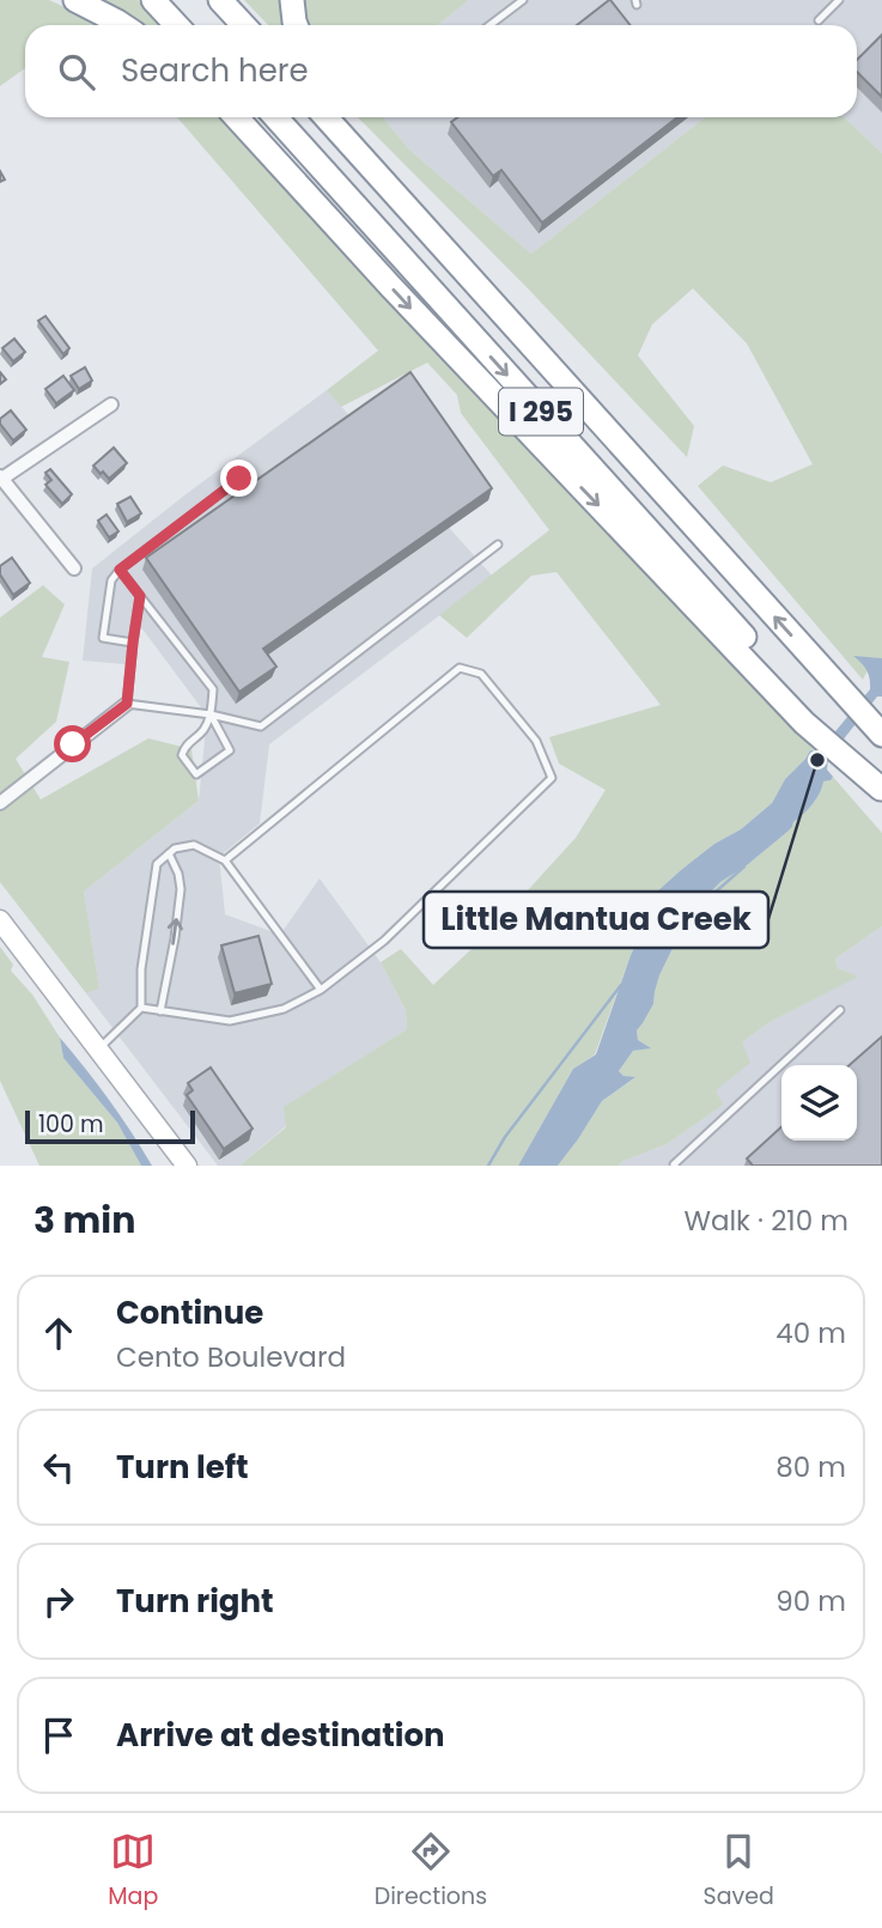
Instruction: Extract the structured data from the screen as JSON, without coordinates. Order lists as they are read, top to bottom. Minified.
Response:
{"streets":{"highway":["I 295"]},"places":["Little Mantua Creek"],"scale_bar":"100 m","page":{"search":"Search here","scale":"100 m","heading":["3 min","Walk · 210 m"],"list":[["Continue","Cento Boulevard","40 m"],["Turn left","80 m"],["Turn right","90 m"],"Arrive at destination"],"nav":["Map","Directions","Saved"]}}
